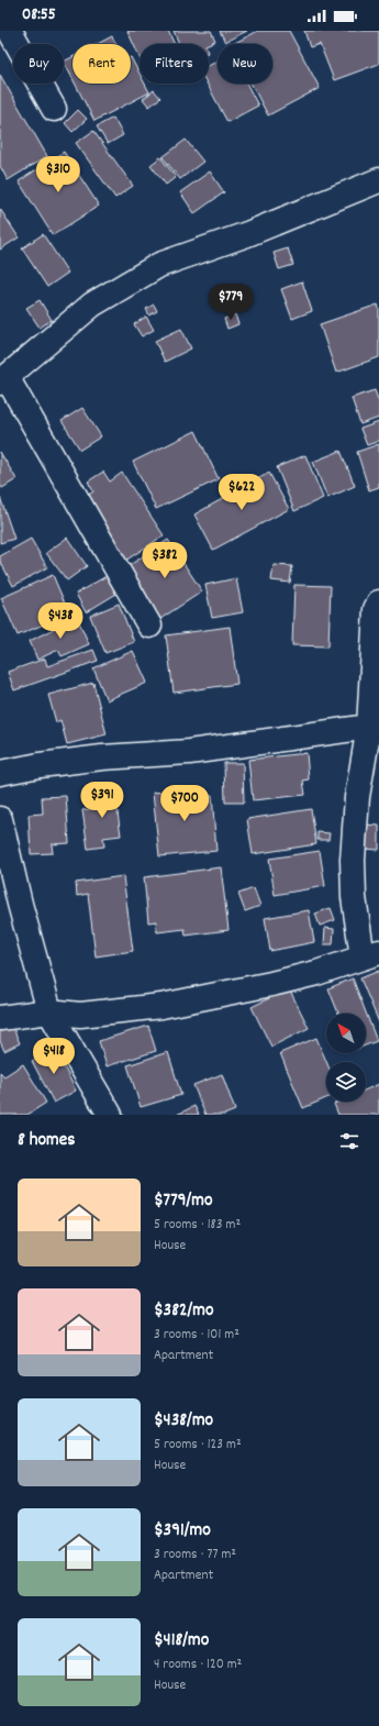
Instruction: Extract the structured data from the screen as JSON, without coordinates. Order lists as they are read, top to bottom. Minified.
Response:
{"north":"top left","page":{"status":"08:55","chip":["Buy","Rent","Filters","New"],"price":["$310","$779","$622","$382","$438","$391","$700","$418"],"heading":"8 homes","list":[{"name":"$779/mo","note":"5 rooms · 183 m² · House"},{"name":"$382/mo","note":"3 rooms · 101 m² · Apartment"},{"name":"$438/mo","note":"5 rooms · 123 m² · House"},{"name":"$391/mo","note":"3 rooms · 77 m² · Apartment"},{"name":"$418/mo","note":"4 rooms · 120 m² · House"}]}}
